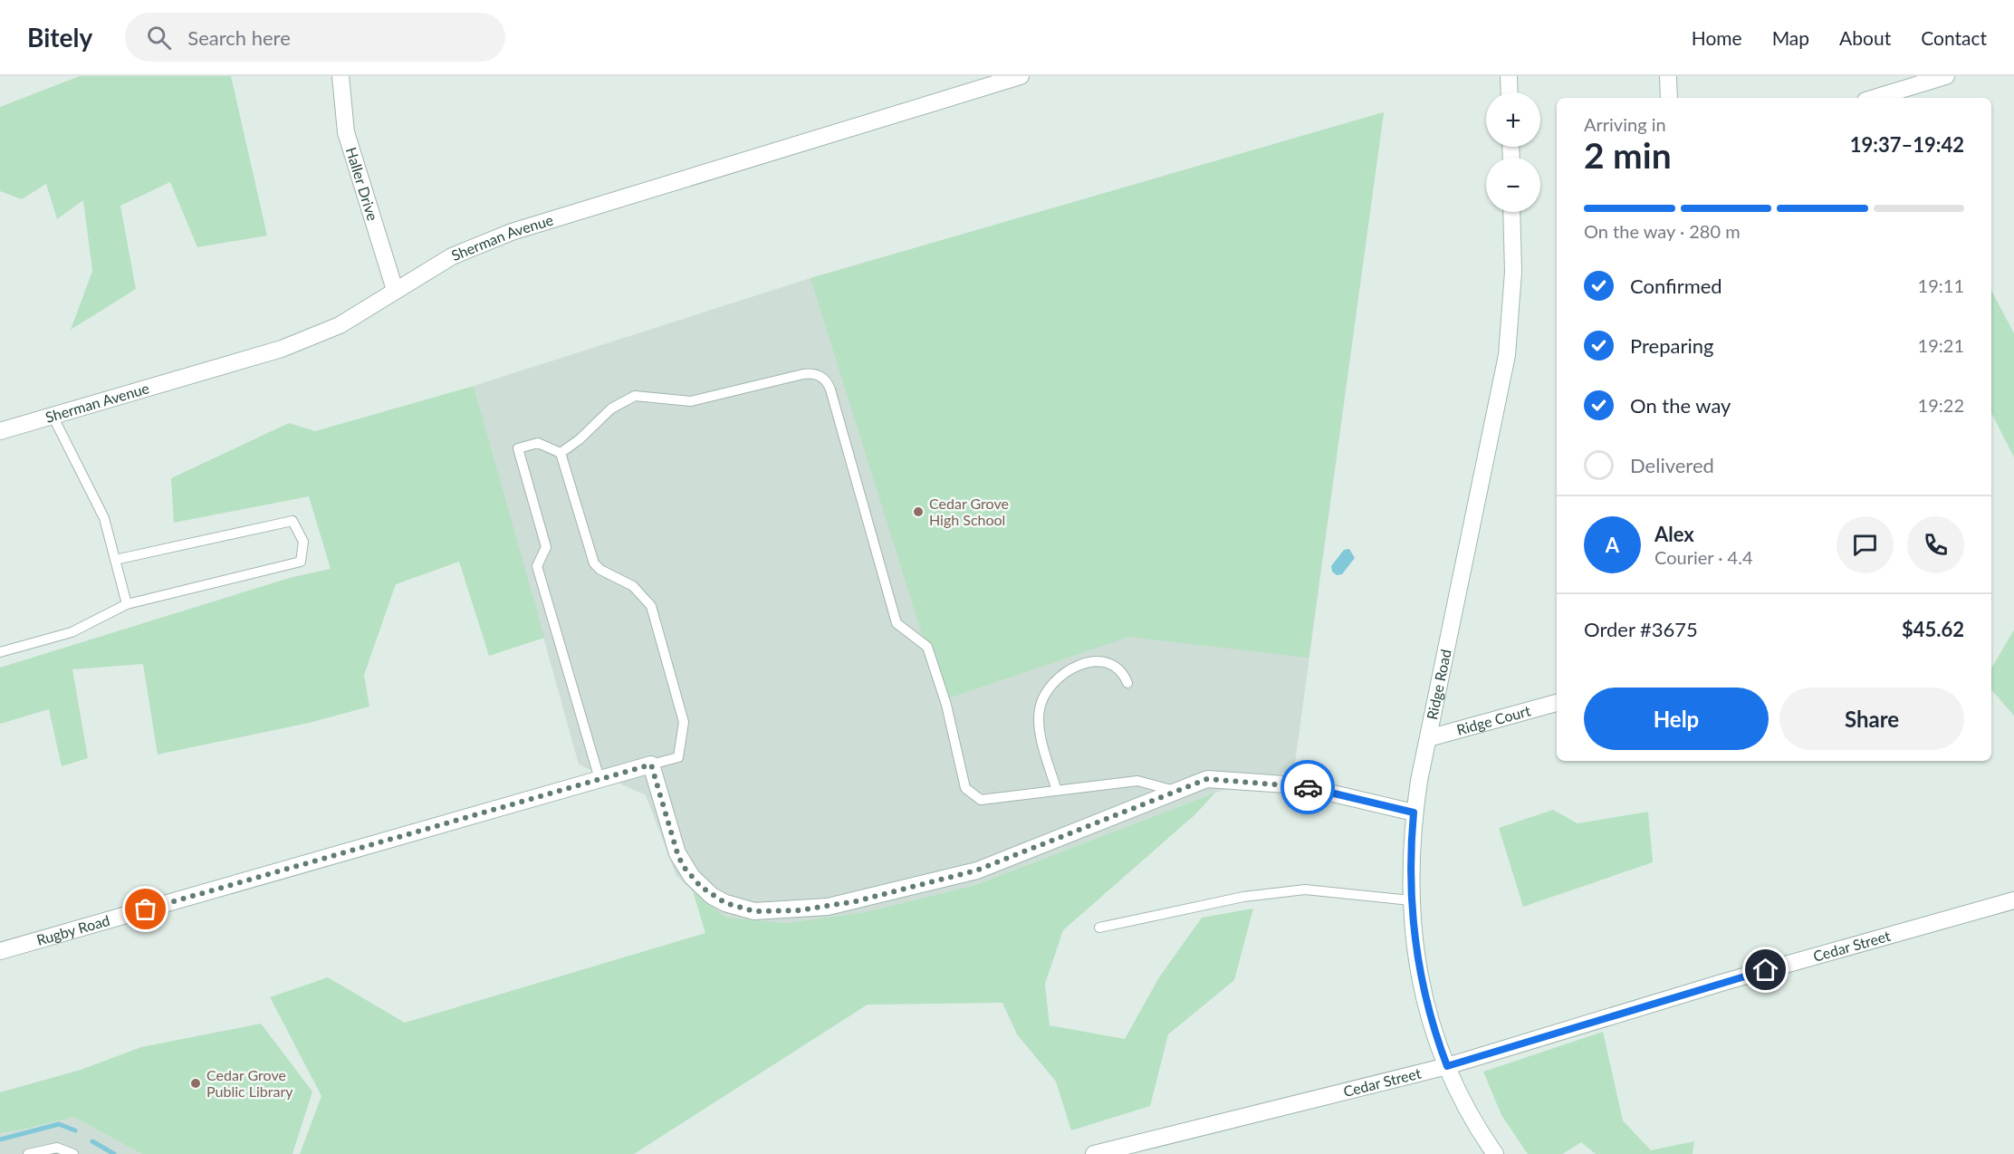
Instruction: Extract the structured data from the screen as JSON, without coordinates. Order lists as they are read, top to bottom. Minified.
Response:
{"streets":{"street":["Haller Drive","Sherman Avenue","Ridge Road","Ridge Court","Rugby Road","Cedar Street"]},"crossings":[["Haller Drive","Sherman Avenue"],["Ridge Road","Ridge Court"],["Ridge Road","Cedar Street"]],"places":["Cedar Grove High School","Cedar Grove Public Library"],"page":{"header":"Bitely","search":"Search here","nav":["Home","Map","About","Contact"],"map_buttons":["+","−"],"heading":["2 min","Arriving in","19:37–19:42"],"panel":["Alex","Courier · 4.4","Order #3675","$45.62"],"bar":"On the way · 280 m","list":[["Confirmed","19:11"],["Preparing","19:21"],["On the way","19:22"],"Delivered"],"round":"A","buttons":["Help","Share"]}}
